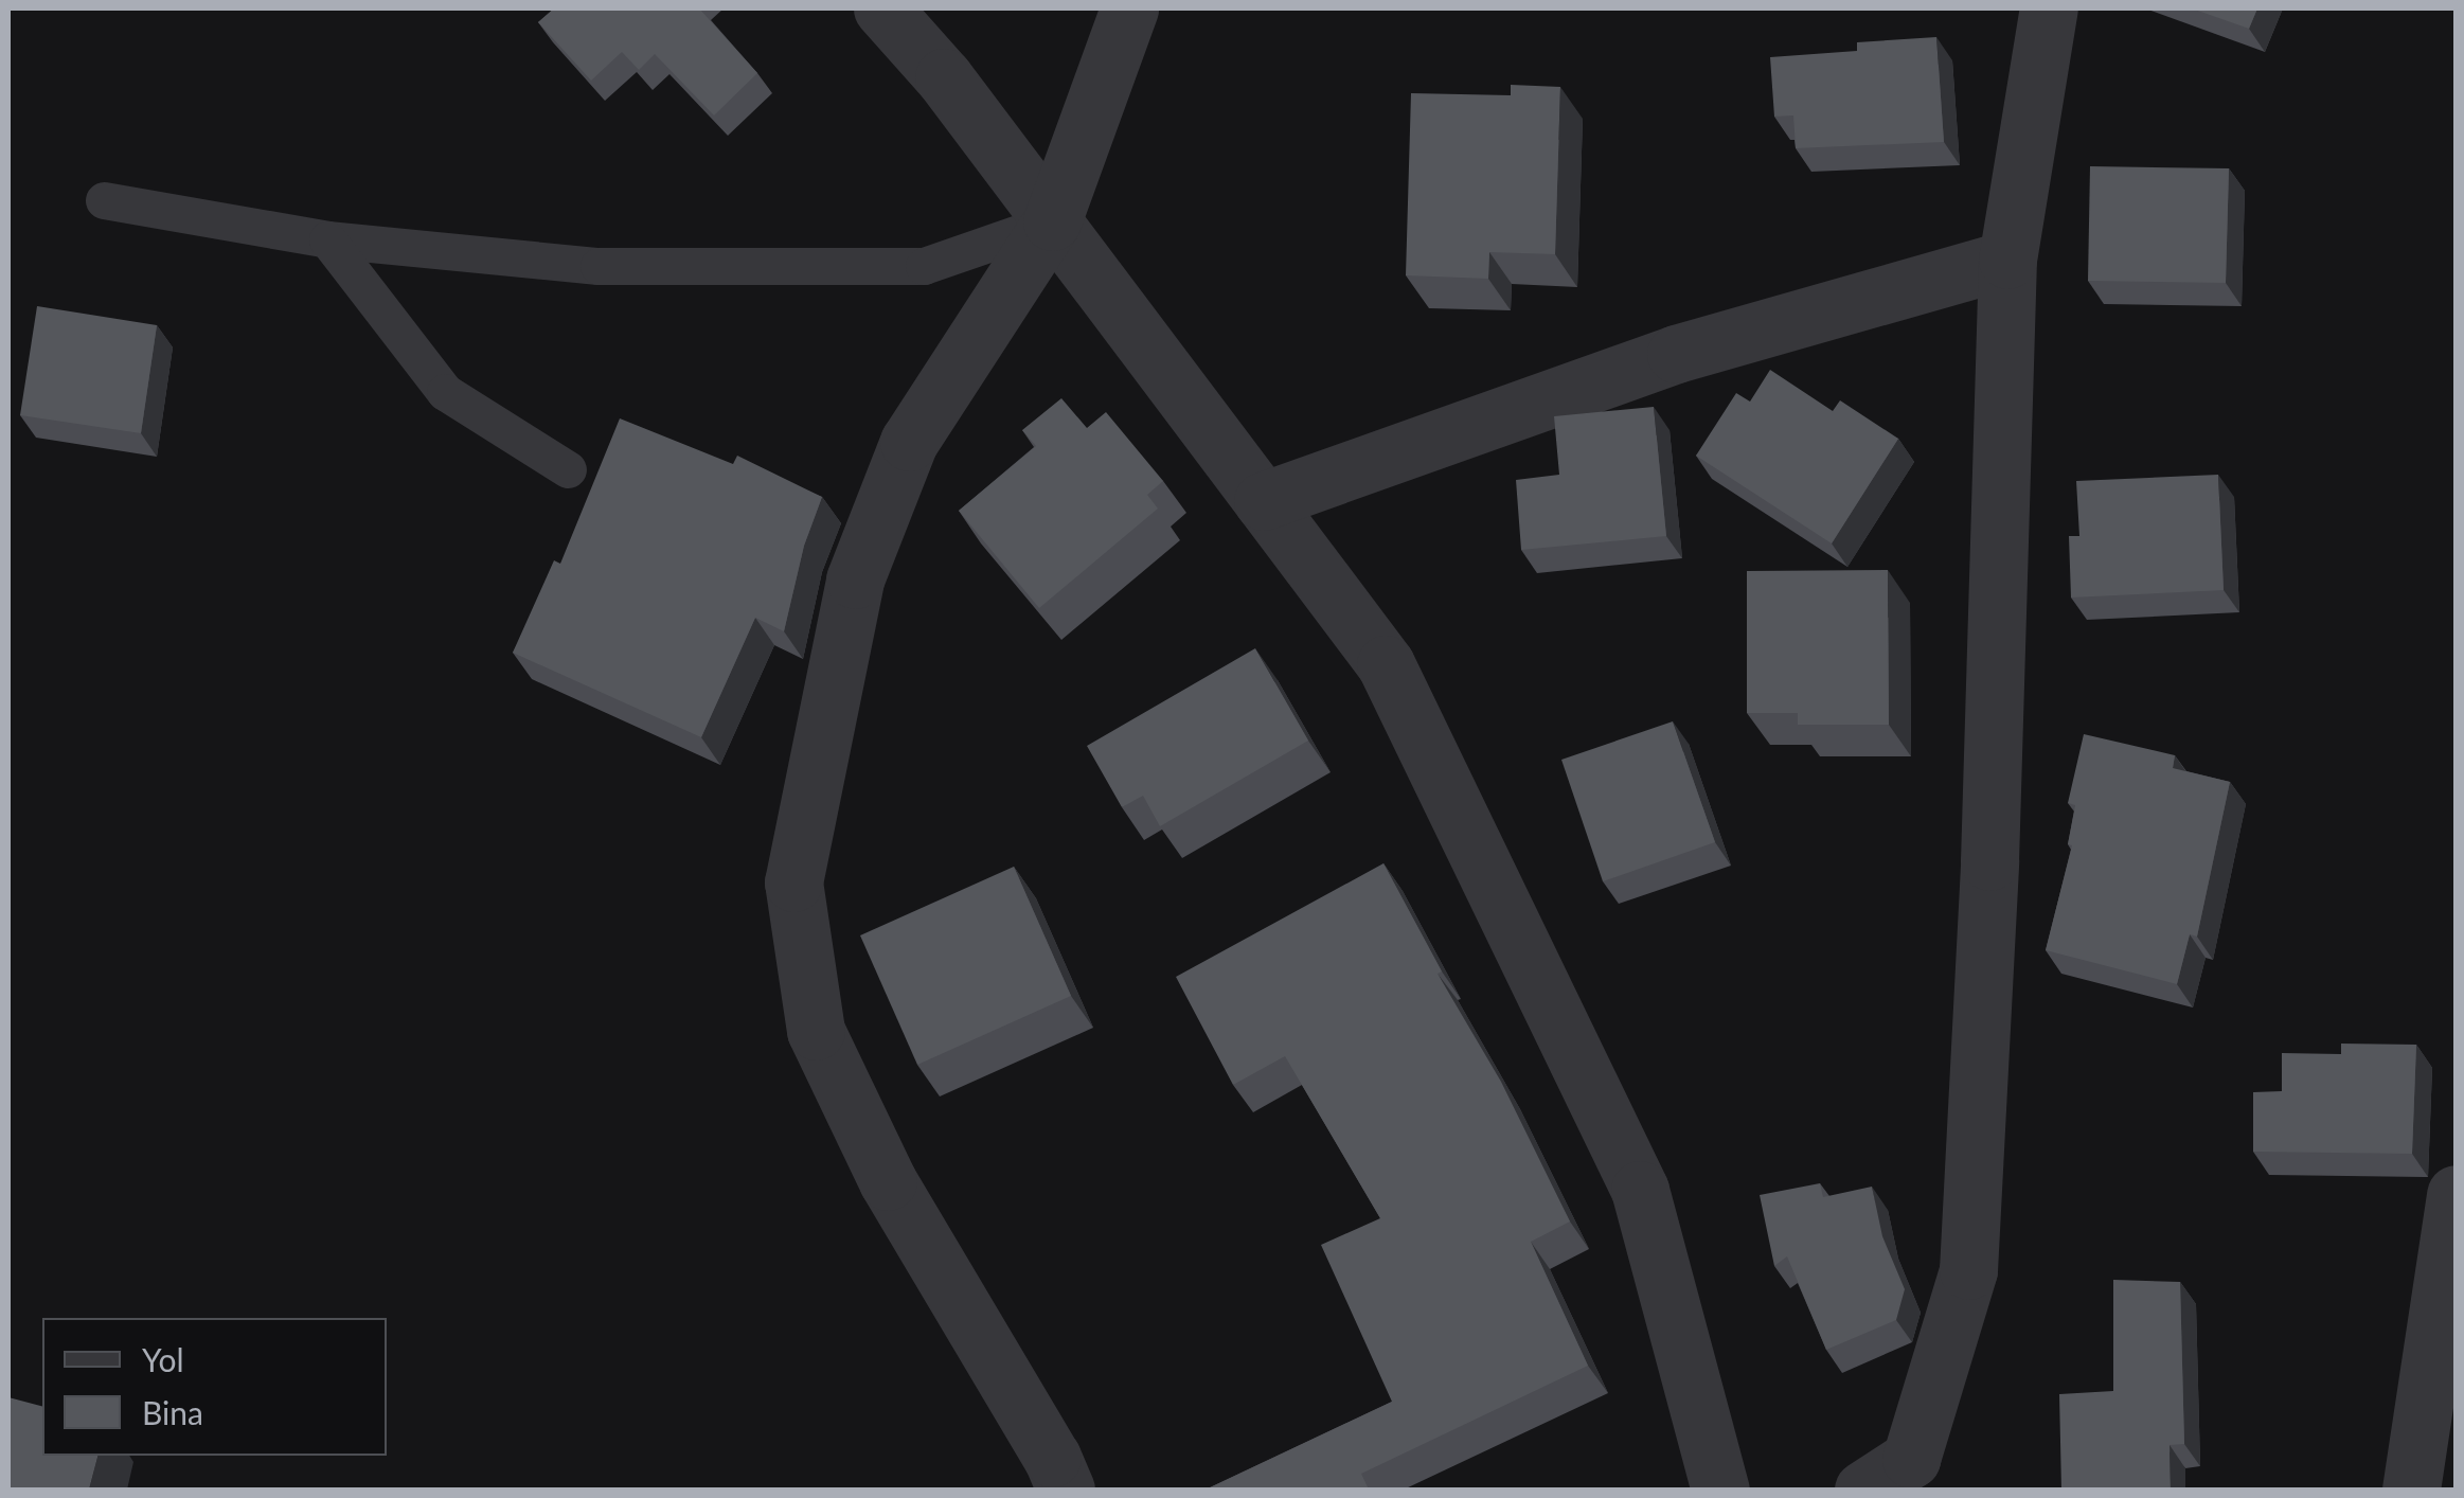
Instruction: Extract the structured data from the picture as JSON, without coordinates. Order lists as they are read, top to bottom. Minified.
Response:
{"legend":["Yol","Bina"]}
